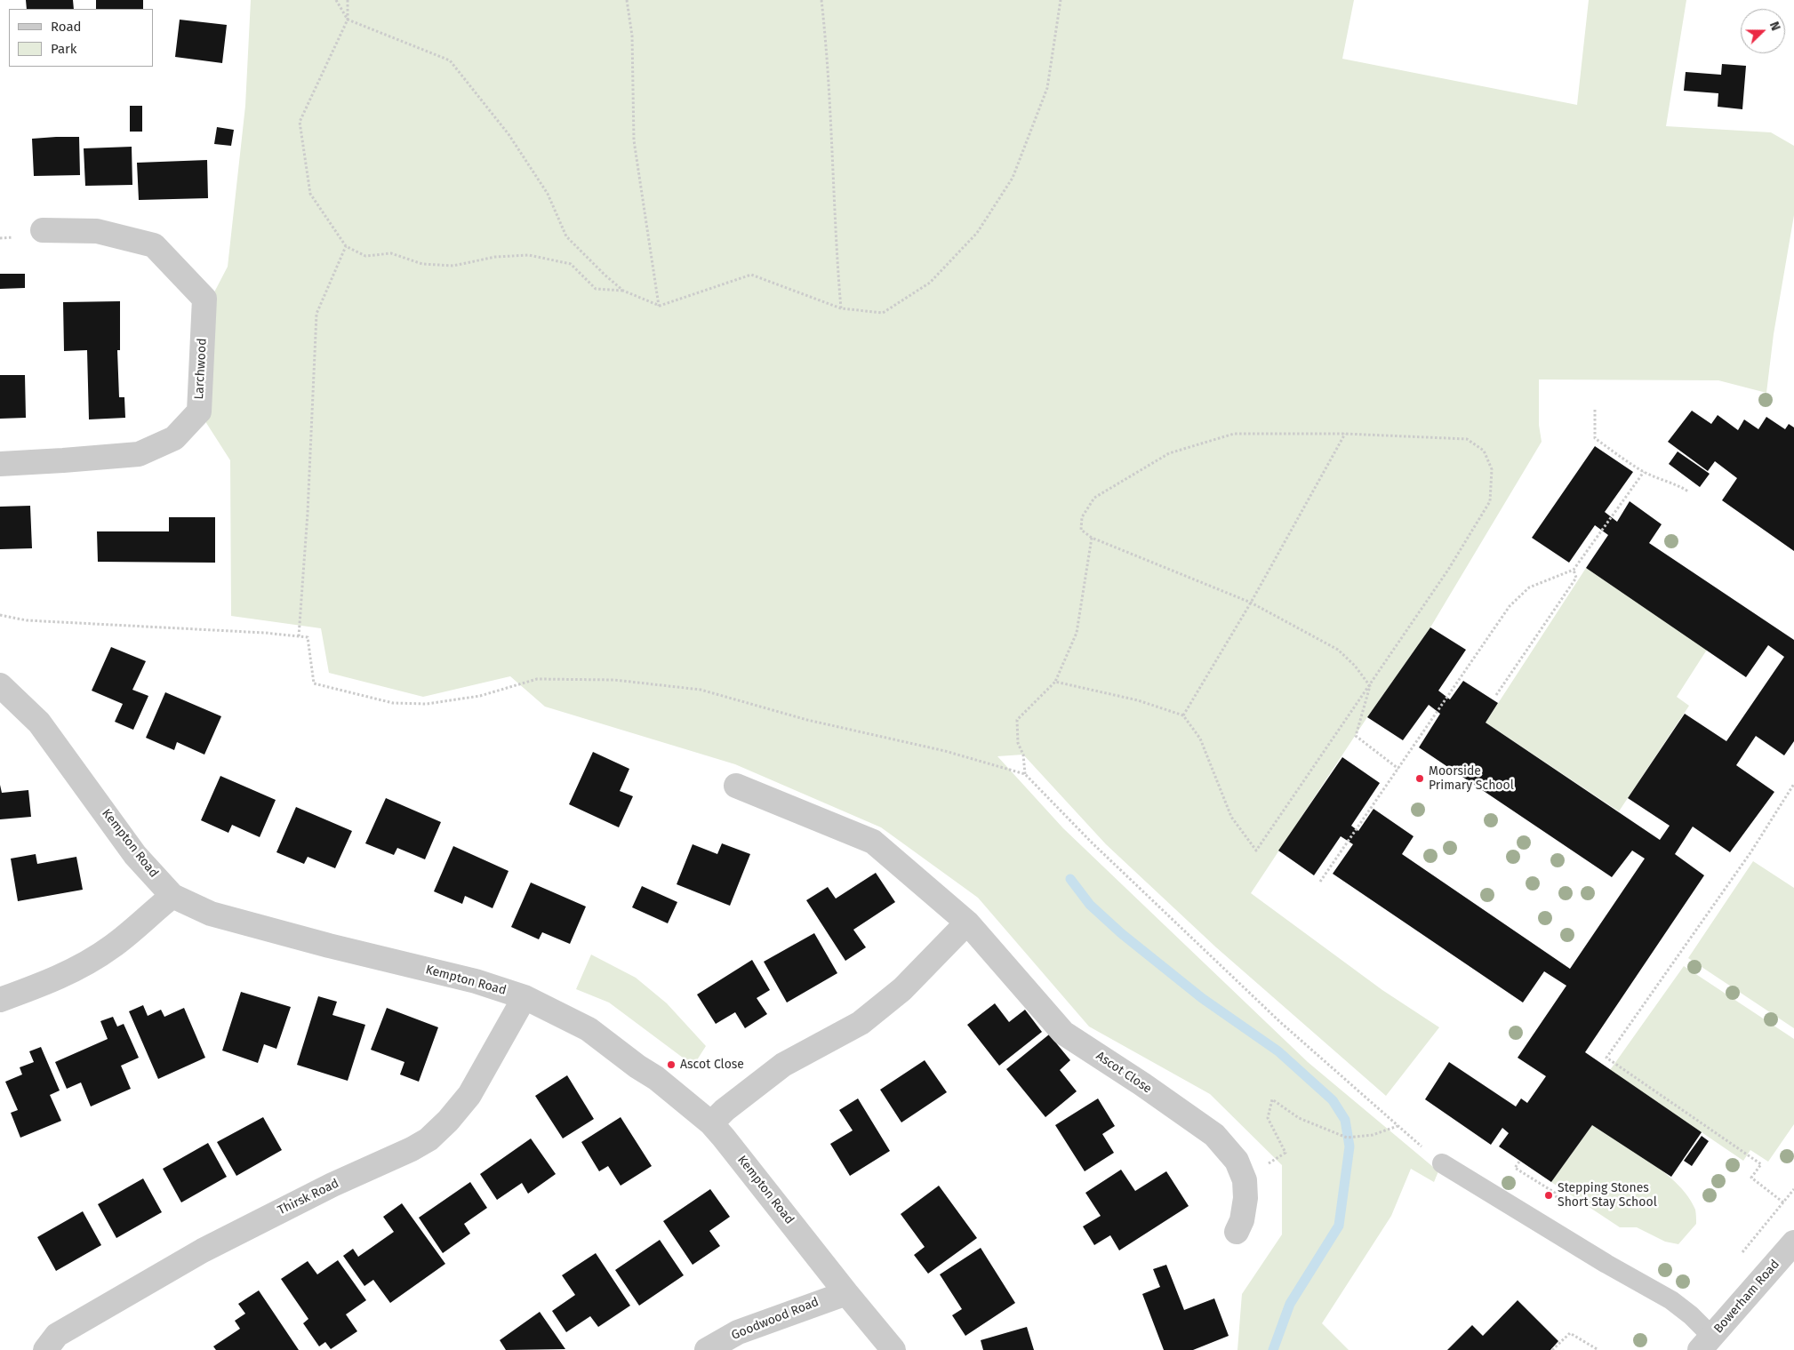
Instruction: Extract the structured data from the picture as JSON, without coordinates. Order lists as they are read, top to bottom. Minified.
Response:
{"streets":{"street":["Larchwood","Kempton Road","Ascot Close","Thirsk Road","Bowerham Road","Goodwood Road"]},"crossings":[["Kempton Road","Thirsk Road"],["Kempton Road","Goodwood Road"]],"places":["Moorside Primary School","Ascot Close","Stepping Stones Short Stay School"],"legend":["Road","Park"],"north":"right"}
